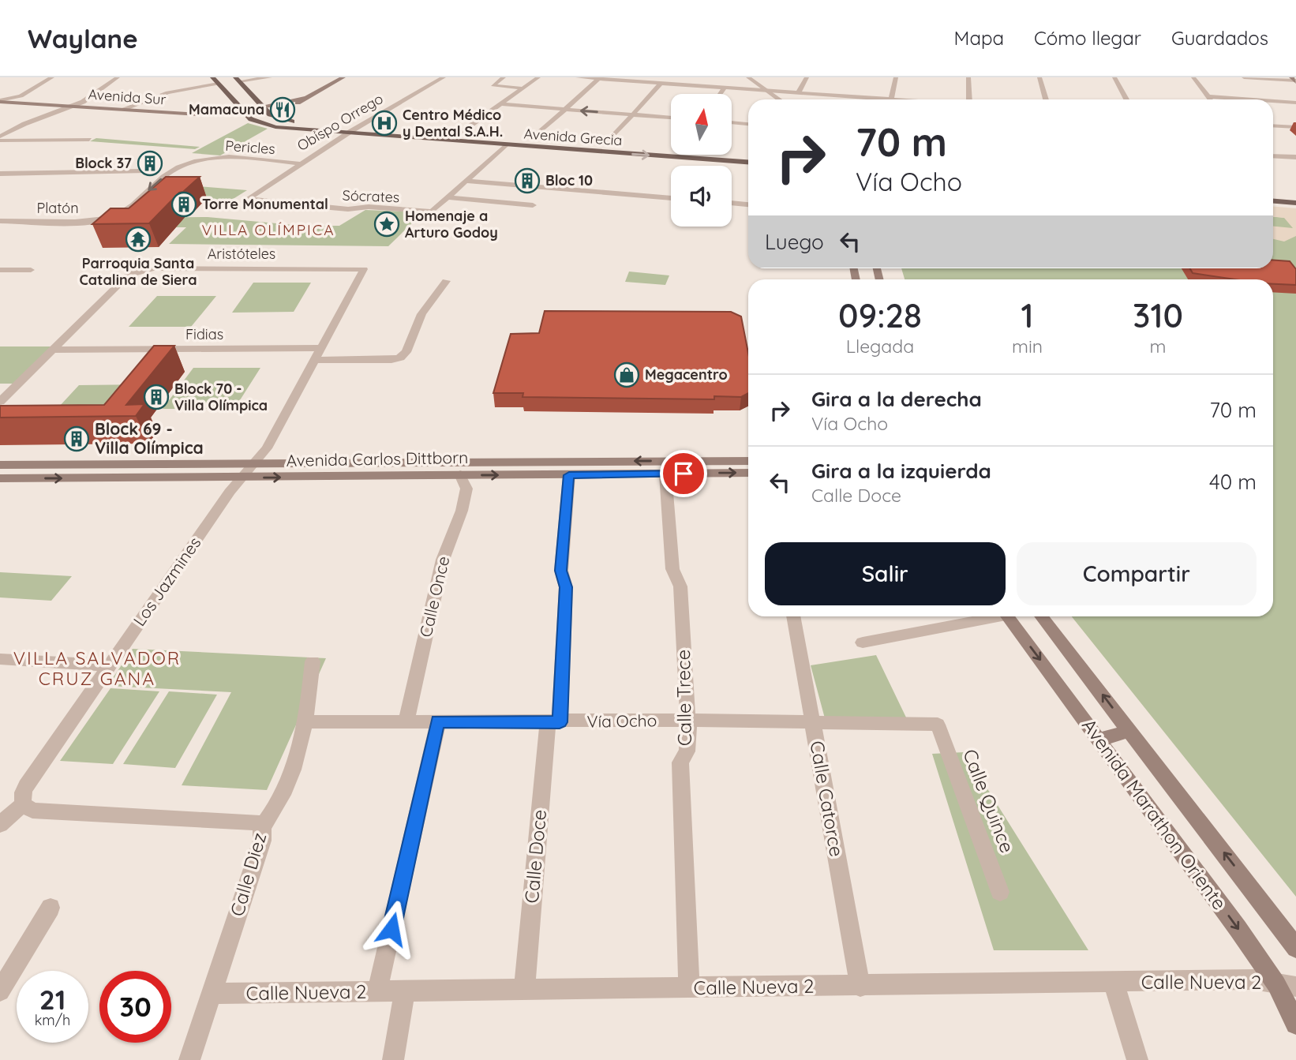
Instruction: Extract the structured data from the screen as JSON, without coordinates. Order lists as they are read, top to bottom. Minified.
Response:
{"streets":{"main road":["Avenida Sur","Avenida Grecia","Avenida Carlos Dittborn","Avenida Marathon Oriente"],"street":["Obispo Orrego","Pericles","Sócrates","Platón","Aristóteles","Fidias","Los Jazmines","Calle Once","Calle Trece","Vía Ocho","Calle Catorce","Calle Quince","Calle Doce","Calle Diez","Calle Nueva 2"]},"crossings":[["Avenida Sur","Avenida Grecia"],["Obispo Orrego","Avenida Grecia"],["Obispo Orrego","Pericles"],["Obispo Orrego","Sócrates"],["Pericles","Platón"],["Aristóteles","Fidias"],["Aristóteles","Los Jazmines"],["Fidias","Los Jazmines"],["Avenida Carlos Dittborn","Los Jazmines"],["Avenida Carlos Dittborn","Calle Once"],["Avenida Carlos Dittborn","Calle Trece"],["Avenida Carlos Dittborn","Calle Doce"],["Calle Once","Vía Ocho"],["Calle Trece","Vía Ocho"],["Calle Trece","Calle Nueva 2"],["Vía Ocho","Calle Catorce"],["Vía Ocho","Calle Quince"],["Vía Ocho","Calle Doce"],["Vía Ocho","Calle Diez"],["Calle Catorce","Calle Nueva 2"],["Avenida Marathon Oriente","Calle Nueva 2"],["Calle Doce","Calle Nueva 2"],["Calle Diez","Calle Nueva 2"]],"districts":["VILLA OLÍMPICA","VILLA SALVADOR CRUZ GANA"],"places":{"restaurant":["Mamacuna"],"hospital":["Centro Médico y Dental S.A.H."],"building":["Block 37","Bloc 10","Torre Monumental","Block 70 - Villa Olímpica","Block 69 - Villa Olímpica"],"place":["Homenaje a Arturo Godoy"],"temple":["Parroquia Santa Catalina de Siera"],"shop":["Megacentro"]},"north":"top","page":{"header":"Waylane","nav":["Mapa","Cómo llegar","Guardados"],"turn":["70 m","Vía Ocho"],"then":"Luego","eta":["09:28","Llegada","1","min","310","m"],"list":[{"name":"Gira a la derecha","note":"Vía Ocho","value":"70 m"},{"name":"Gira a la izquierda","note":"Calle Doce","value":"40 m"}],"buttons":["Salir","Compartir"],"speed":"21 km/h","limit":"30"}}
